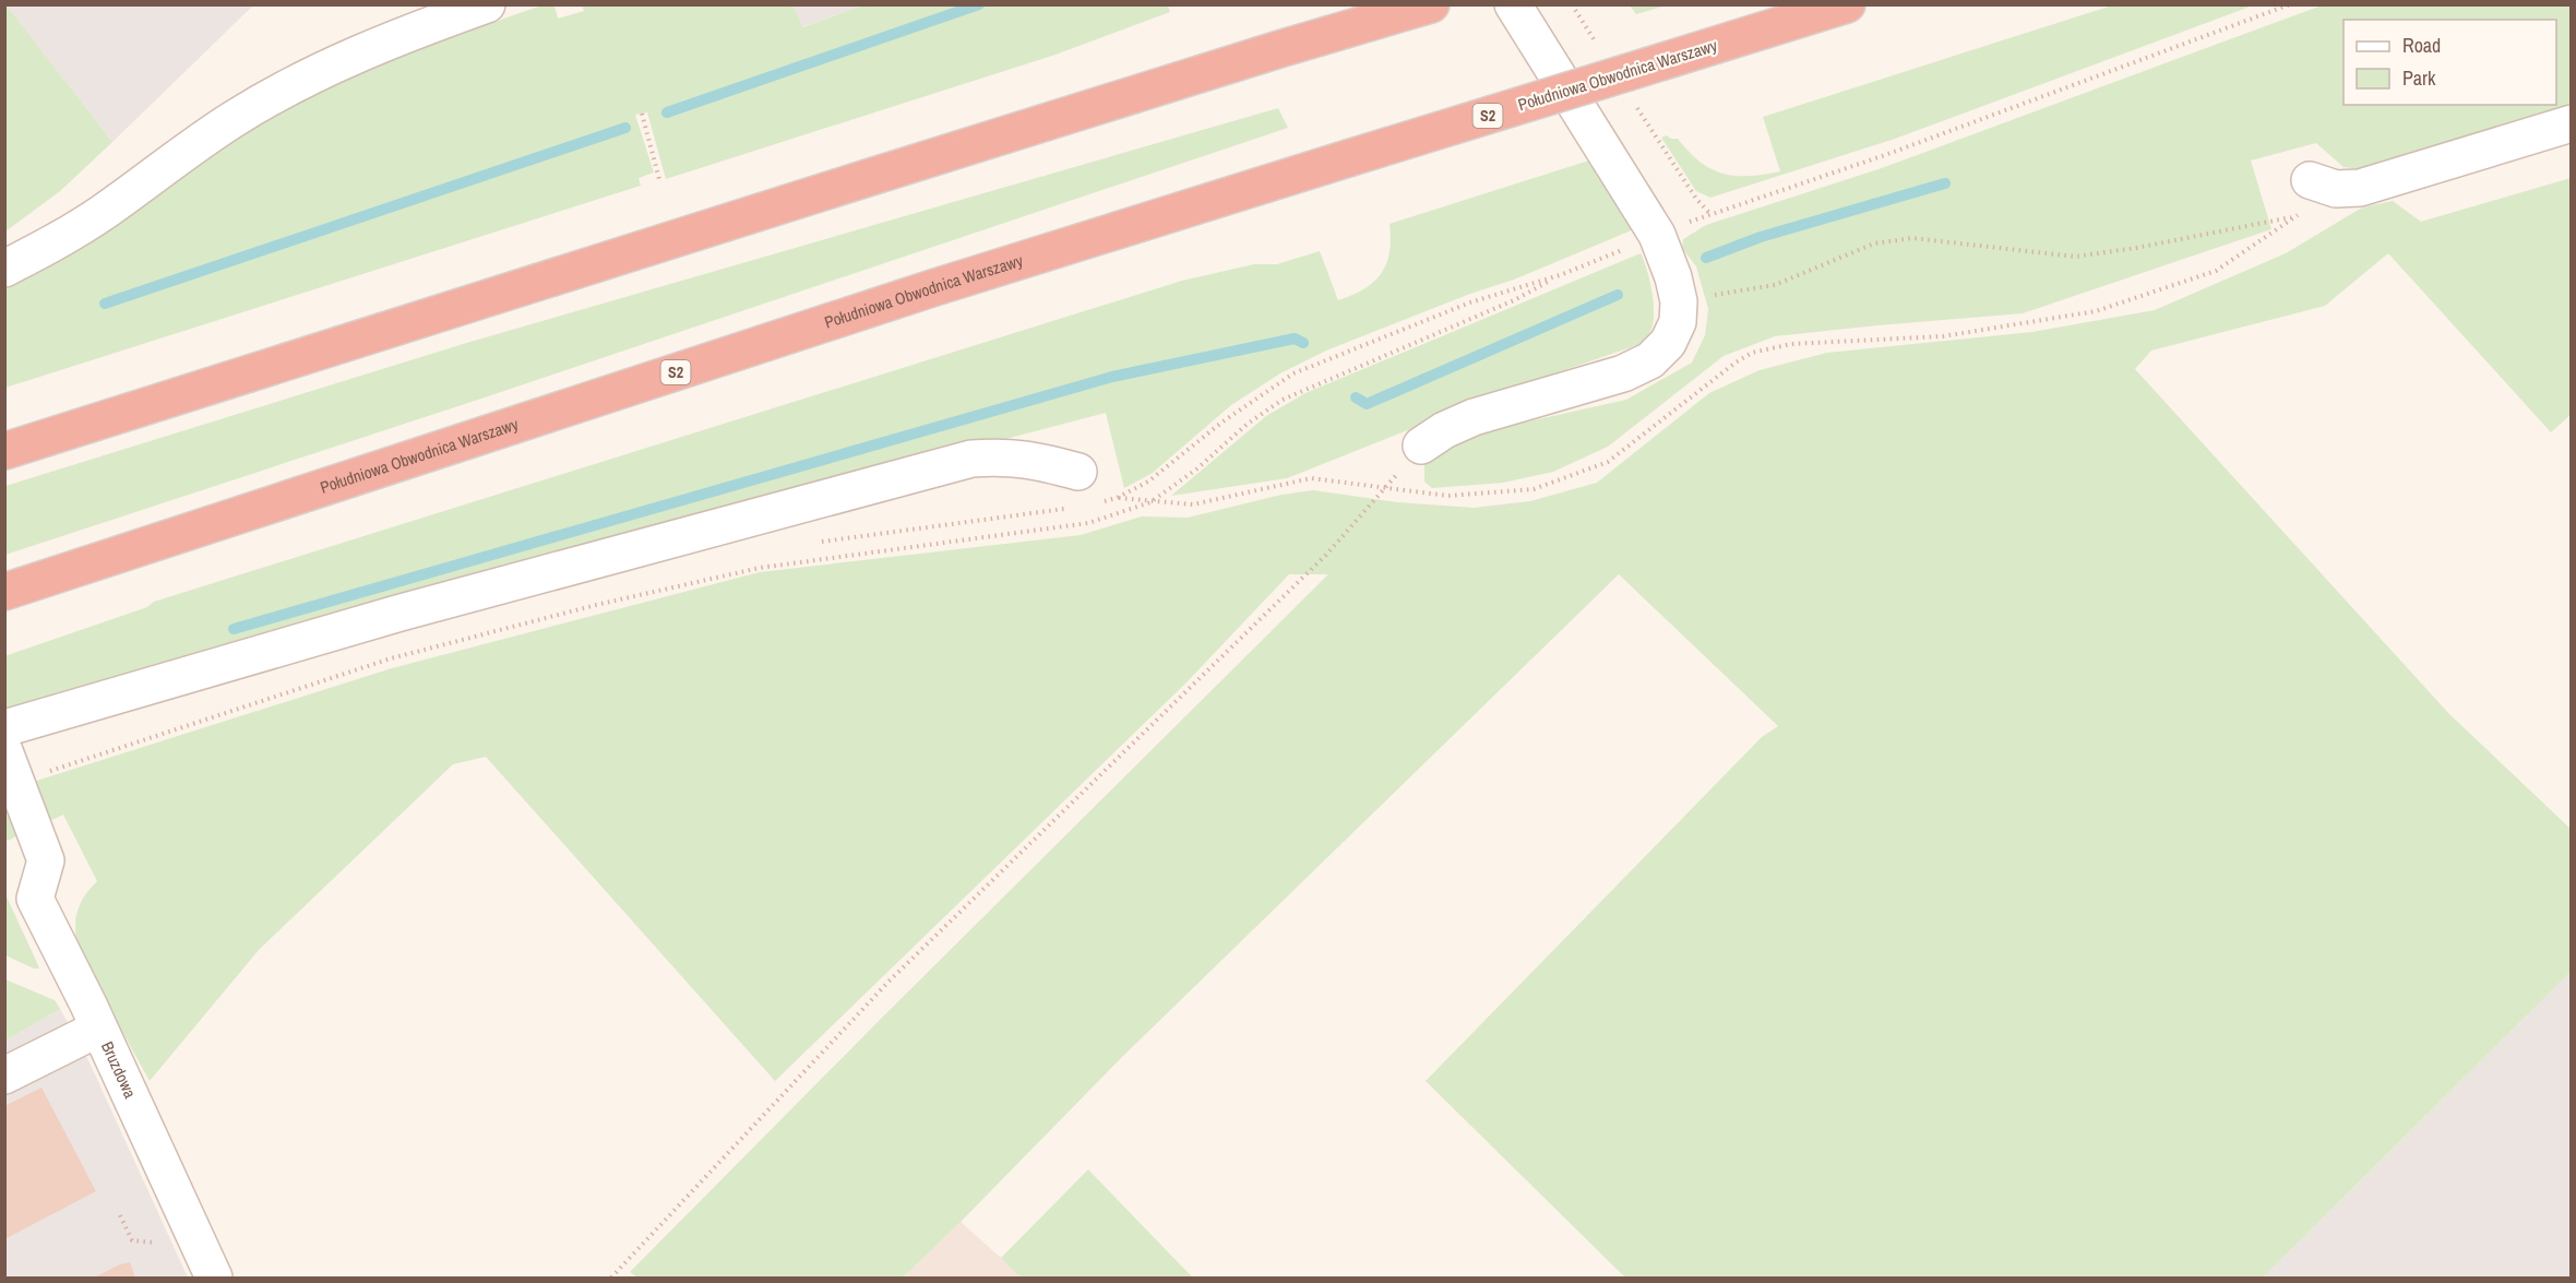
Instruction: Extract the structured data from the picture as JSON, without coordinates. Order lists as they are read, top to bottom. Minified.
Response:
{"streets":{"highway":["Południowa Obwodnica Warszawy","S2"],"street":["Bruzdowa"]},"legend":["Road","Park"]}
